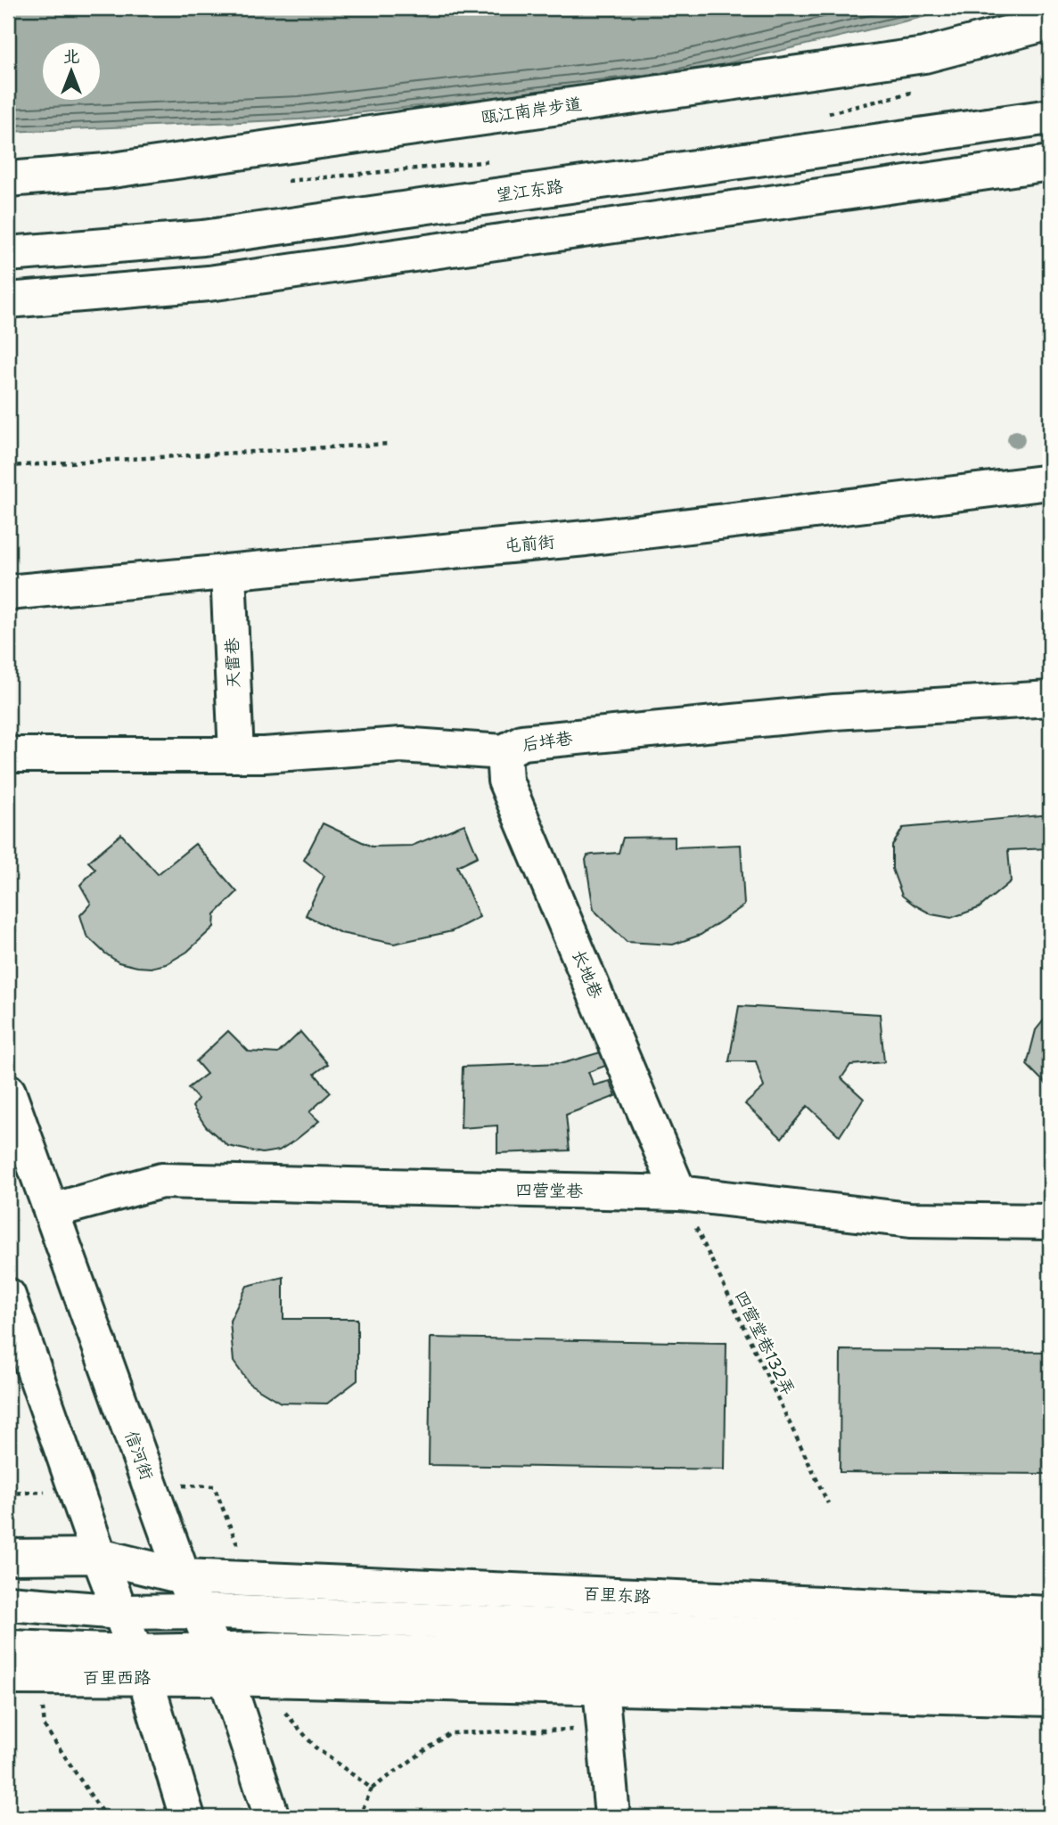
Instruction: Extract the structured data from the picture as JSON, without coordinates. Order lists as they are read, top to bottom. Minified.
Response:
{"streets":{"main road":["瓯江南岸步道","望江东路","屯前街","天雷巷","后垟巷","长地巷","四营堂巷","信河街","百里东路","百里西路"],"path":["四营堂巷132弄"]},"crossings":[["屯前街","天雷巷"],["天雷巷","后垟巷"],["后垟巷","长地巷"],["长地巷","四营堂巷"],["长地巷","四营堂巷132弄"],["四营堂巷","四营堂巷132弄"],["四营堂巷","信河街"],["信河街","百里东路"],["信河街","百里西路"]],"north":"top"}
